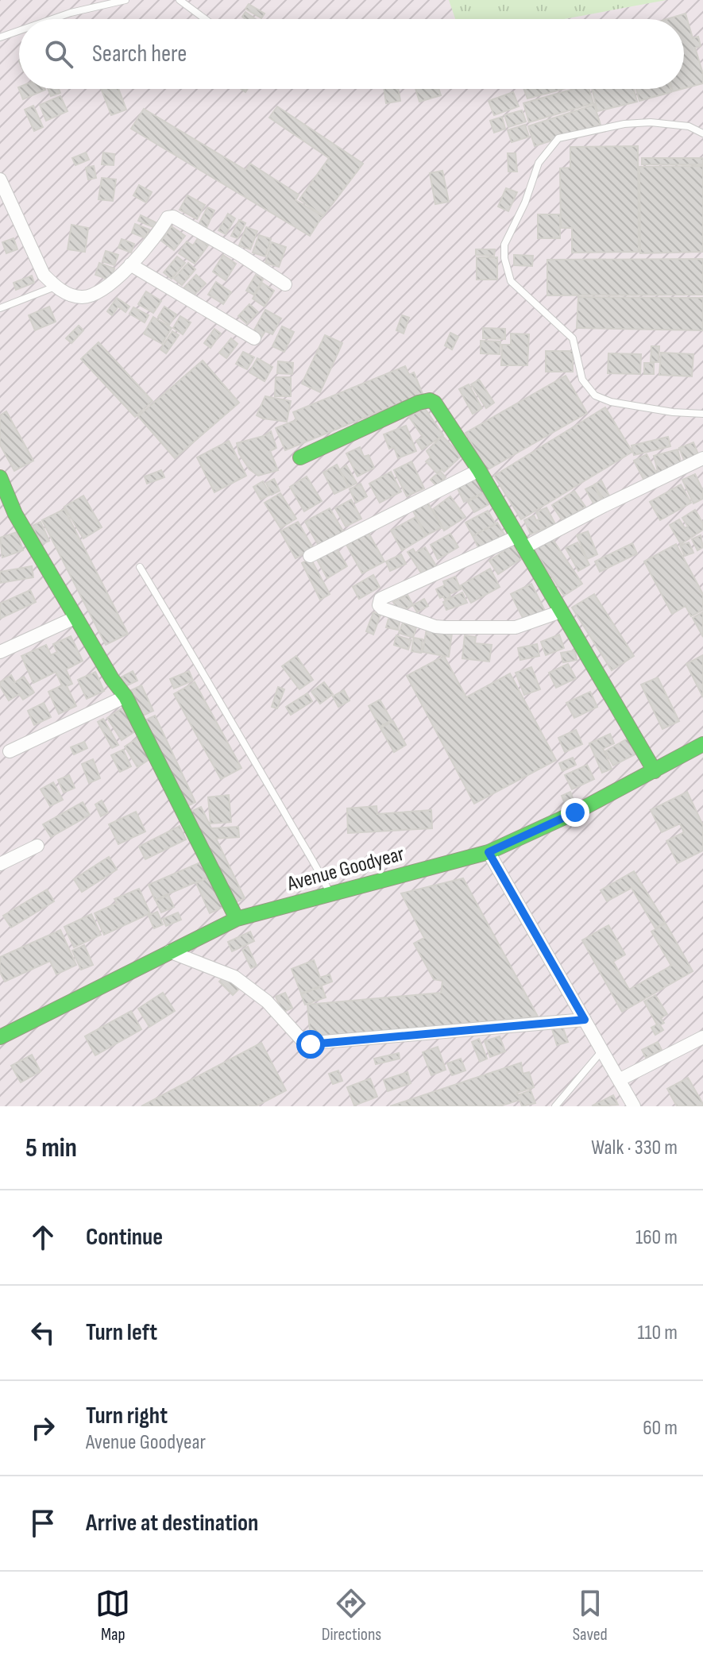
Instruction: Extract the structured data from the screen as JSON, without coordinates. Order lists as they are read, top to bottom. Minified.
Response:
{"streets":{"street":["Avenue Goodyear"]},"page":{"search":"Search here","heading":["5 min","Walk · 330 m"],"list":[["Continue","160 m"],["Turn left","110 m"],["Turn right","Avenue Goodyear","60 m"],"Arrive at destination"],"nav":["Map","Directions","Saved"]}}
